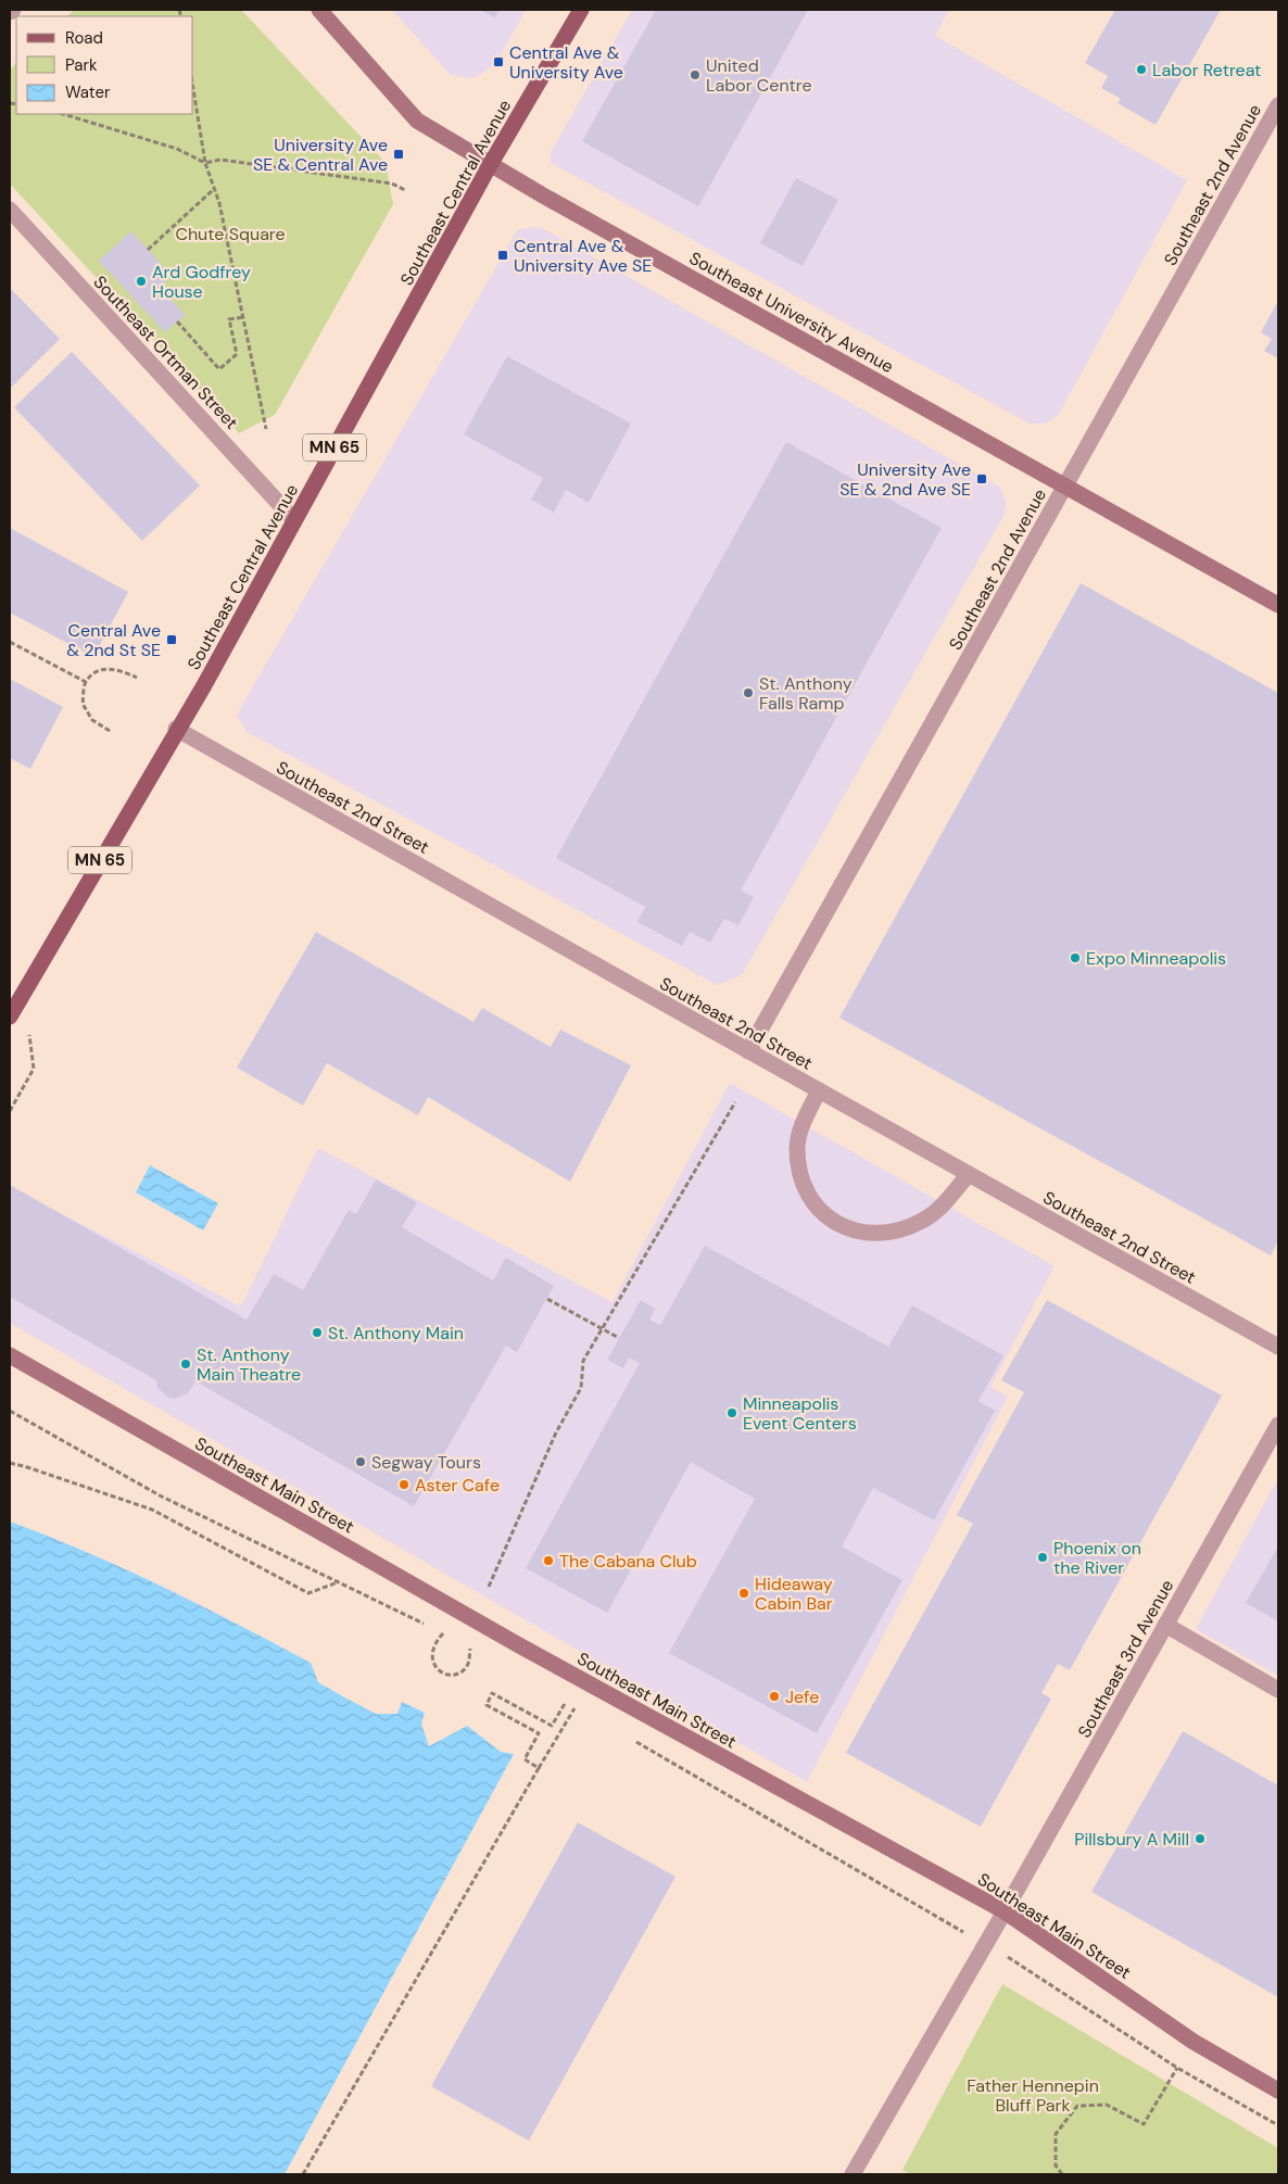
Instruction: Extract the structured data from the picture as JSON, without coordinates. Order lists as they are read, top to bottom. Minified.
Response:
{"streets":{"main road":["Southeast Central Avenue","MN 65"],"street":["Southeast 2nd Avenue","Southeast University Avenue","Southeast Ortman Street","Southeast 2nd Street","Southeast Main Street","Southeast 3rd Avenue"]},"crossings":[["Southeast 2nd Avenue","Southeast University Avenue"],["Southeast 2nd Avenue","Southeast 2nd Street"],["Southeast Central Avenue","Southeast University Avenue"],["Southeast Central Avenue","Southeast Ortman Street"],["Southeast Central Avenue","Southeast 2nd Street"],["Southeast Main Street","Southeast 3rd Avenue"]],"parks":["Chute Square","Father Hennepin Bluff Park"],"places":{"transit":["Central Ave & University Ave","University Ave SE & Central Ave","Central Ave & University Ave SE","University Ave SE & 2nd Ave SE","Central Ave & 2nd St SE"],"other":["Labor Retreat","United Labor Centre","Ard Godfrey House","St. Anthony Falls Ramp","Expo Minneapolis","St. Anthony Main","St. Anthony Main Theatre","Minneapolis Event Centers","Segway Tours","Aster Cafe","Phoenix on the River","The Cabana Club","Hideaway Cabin Bar","Jefe","Pillsbury A Mill"]},"legend":["Road","Park","Water"]}
